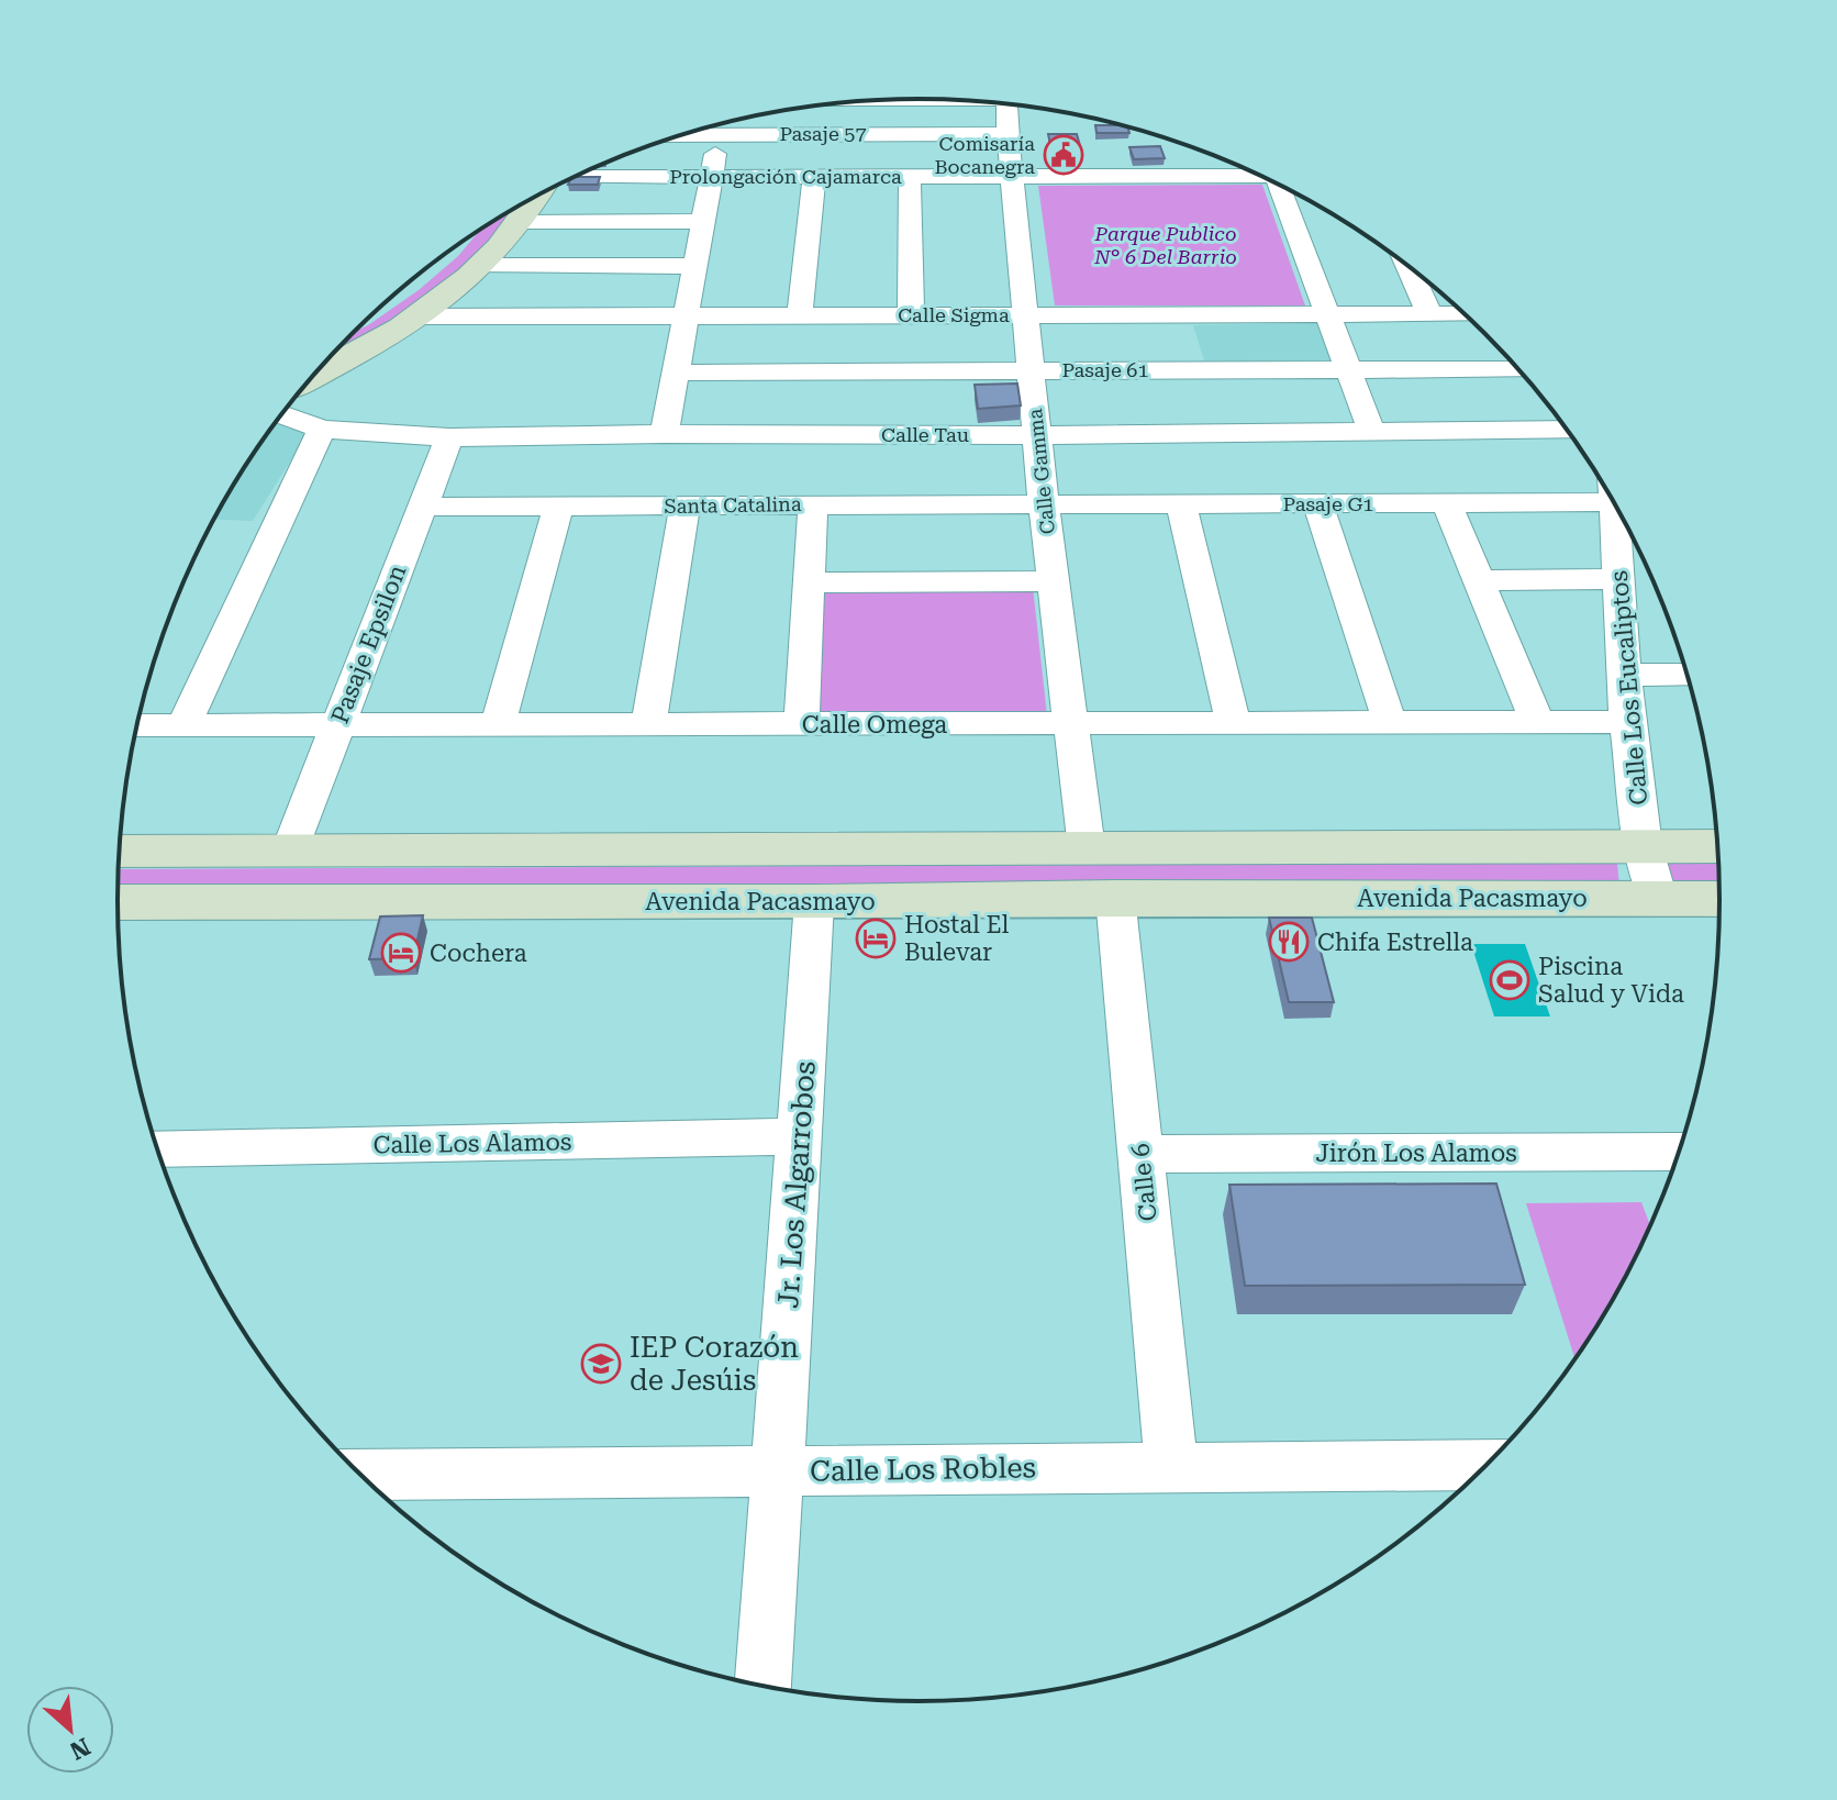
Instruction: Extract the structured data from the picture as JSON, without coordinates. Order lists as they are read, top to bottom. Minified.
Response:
{"streets":{"main road":["Avenida Pacasmayo"],"street":["Pasaje 57","Prolongación Cajamarca","Calle Sigma","Pasaje 61","Calle Tau","Calle Gamma","Pasaje G1","Santa Catalina","Pasaje Epsilon","Calle Los Eucaliptos","Calle Omega","Calle Los Alamos","Jirón Los Alamos","Calle 6","Jr. Los Algarrobos","Calle Los Robles"]},"crossings":[["Pasaje 57","Calle Gamma"],["Prolongación Cajamarca","Calle Gamma"],["Calle Sigma","Calle Gamma"],["Pasaje 61","Calle Gamma"],["Calle Tau","Calle Gamma"],["Calle Tau","Pasaje Epsilon"],["Calle Gamma","Pasaje G1"],["Calle Gamma","Santa Catalina"],["Calle Gamma","Calle Omega"],["Calle Gamma","Avenida Pacasmayo"],["Pasaje G1","Santa Catalina"],["Santa Catalina","Pasaje Epsilon"],["Pasaje Epsilon","Calle Omega"],["Pasaje Epsilon","Avenida Pacasmayo"],["Calle Los Eucaliptos","Calle Omega"],["Calle Los Eucaliptos","Avenida Pacasmayo"],["Avenida Pacasmayo","Calle 6"],["Avenida Pacasmayo","Jr. Los Algarrobos"],["Calle Los Alamos","Jr. Los Algarrobos"],["Jirón Los Alamos","Calle 6"],["Calle 6","Calle Los Robles"],["Jr. Los Algarrobos","Calle Los Robles"]],"parks":["Parque Publico N° 6 Del Barrio"],"places":{"public building":["Comisaría Bocanegra"],"hotel":["Hostal El Bulevar","Cochera"],"restaurant":["Chifa Estrella"],"sports":["Piscina Salud y Vida"],"school or university":["IEP Corazón de Jesúis"]},"north":"bottom right"}
